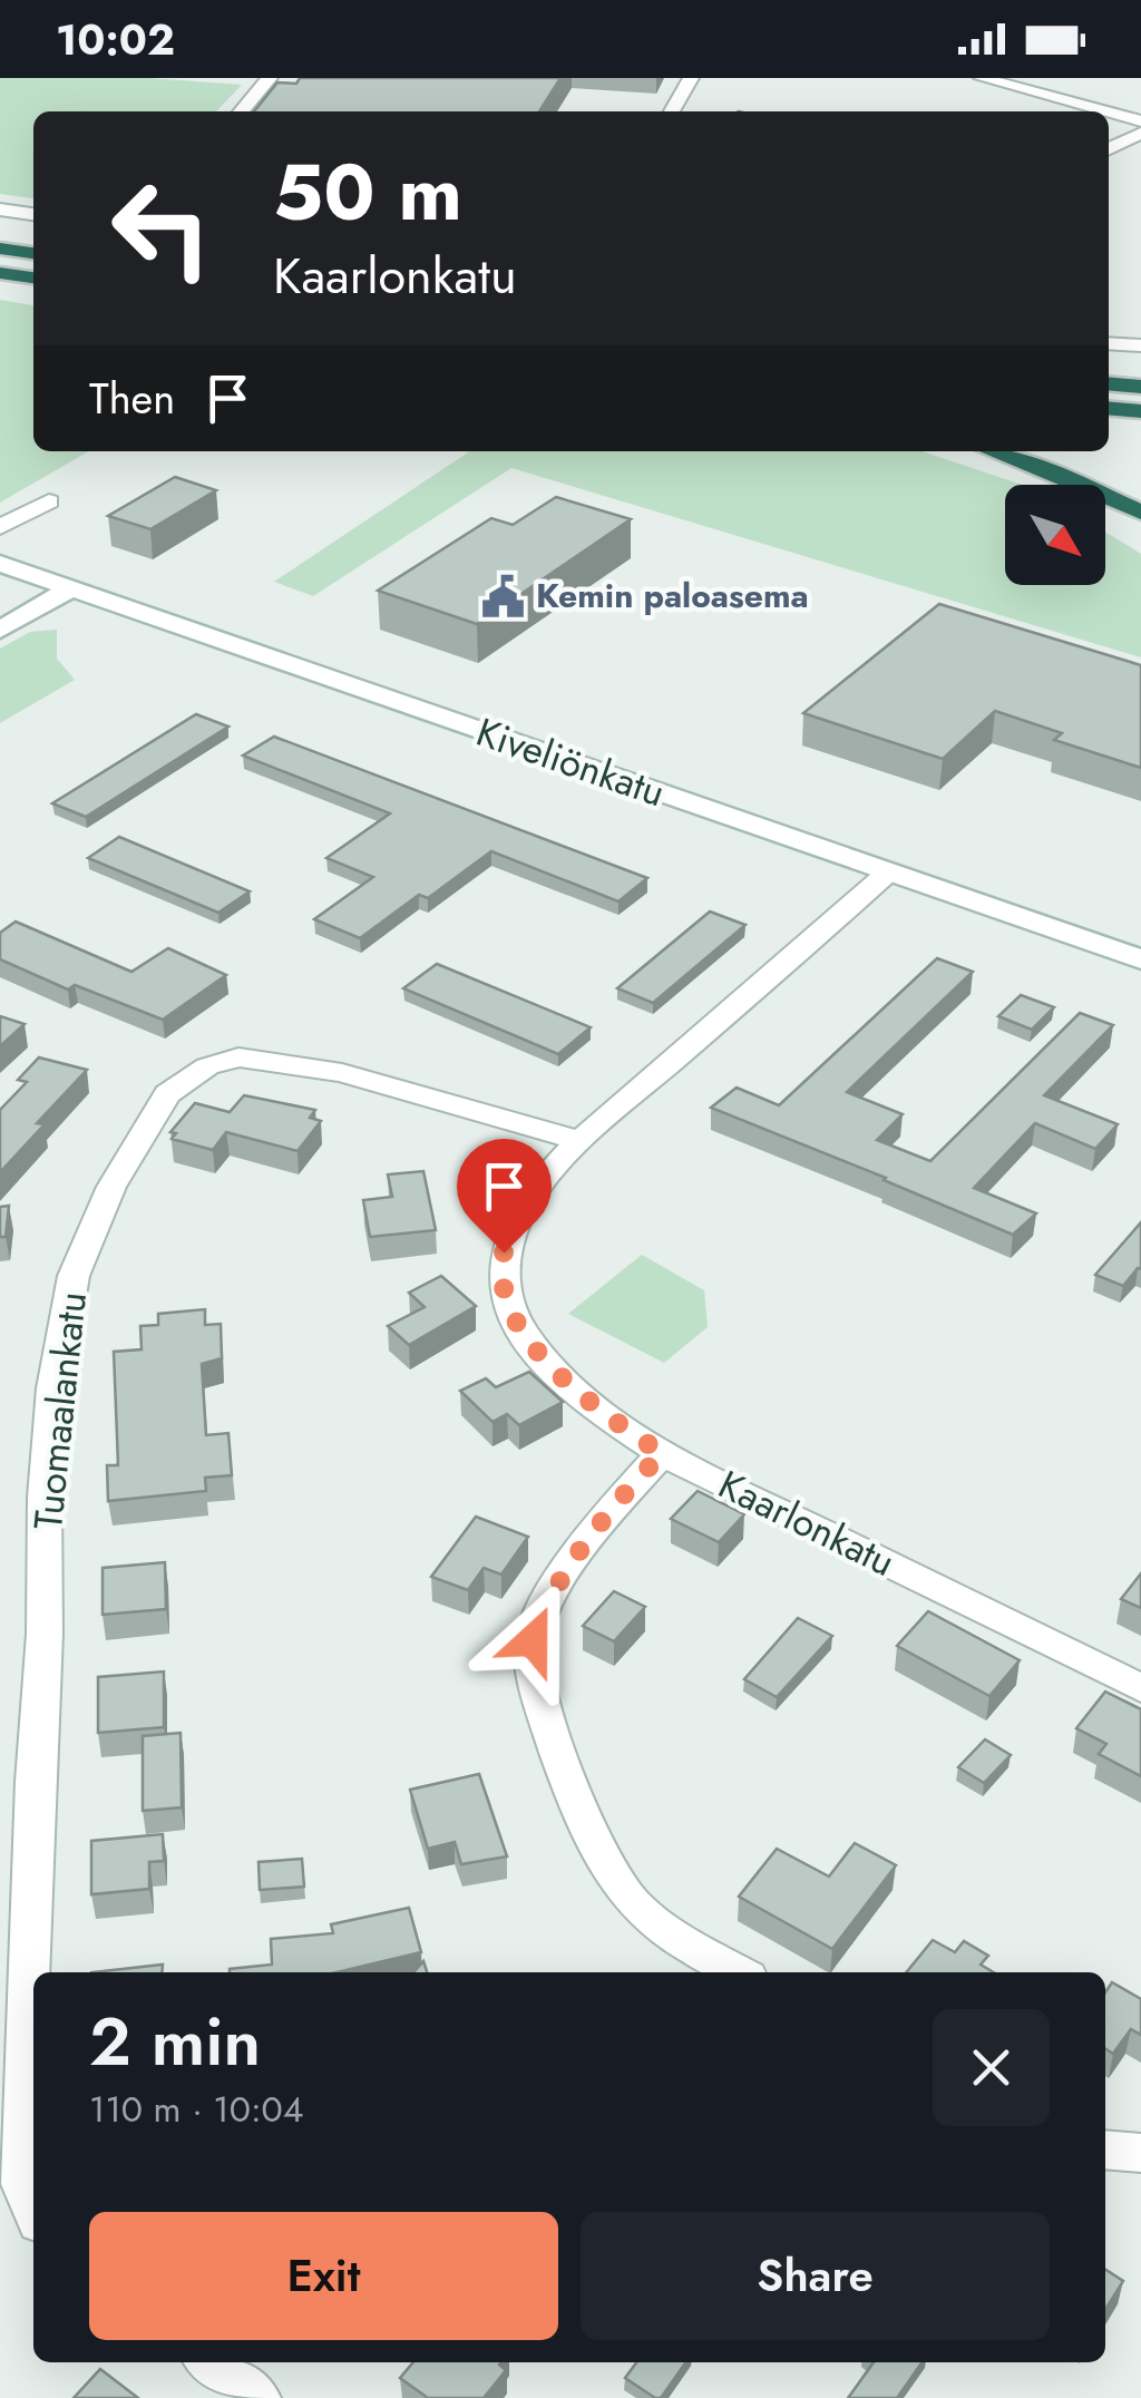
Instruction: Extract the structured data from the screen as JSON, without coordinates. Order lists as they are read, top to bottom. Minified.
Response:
{"streets":{"main road":["Kiveliönkatu"],"street":["Tuomaalankatu","Kaarlonkatu"]},"crossings":[["Kiveliönkatu","Kaarlonkatu"],["Tuomaalankatu","Kaarlonkatu"]],"places":{"public building":["Kemin paloasema"]},"north":"bottom right","page":{"status":"10:02","turn":["50 m","Kaarlonkatu"],"then":"Then","heading":["2 min","110 m · 10:04"],"buttons":["Exit","Share"]}}
